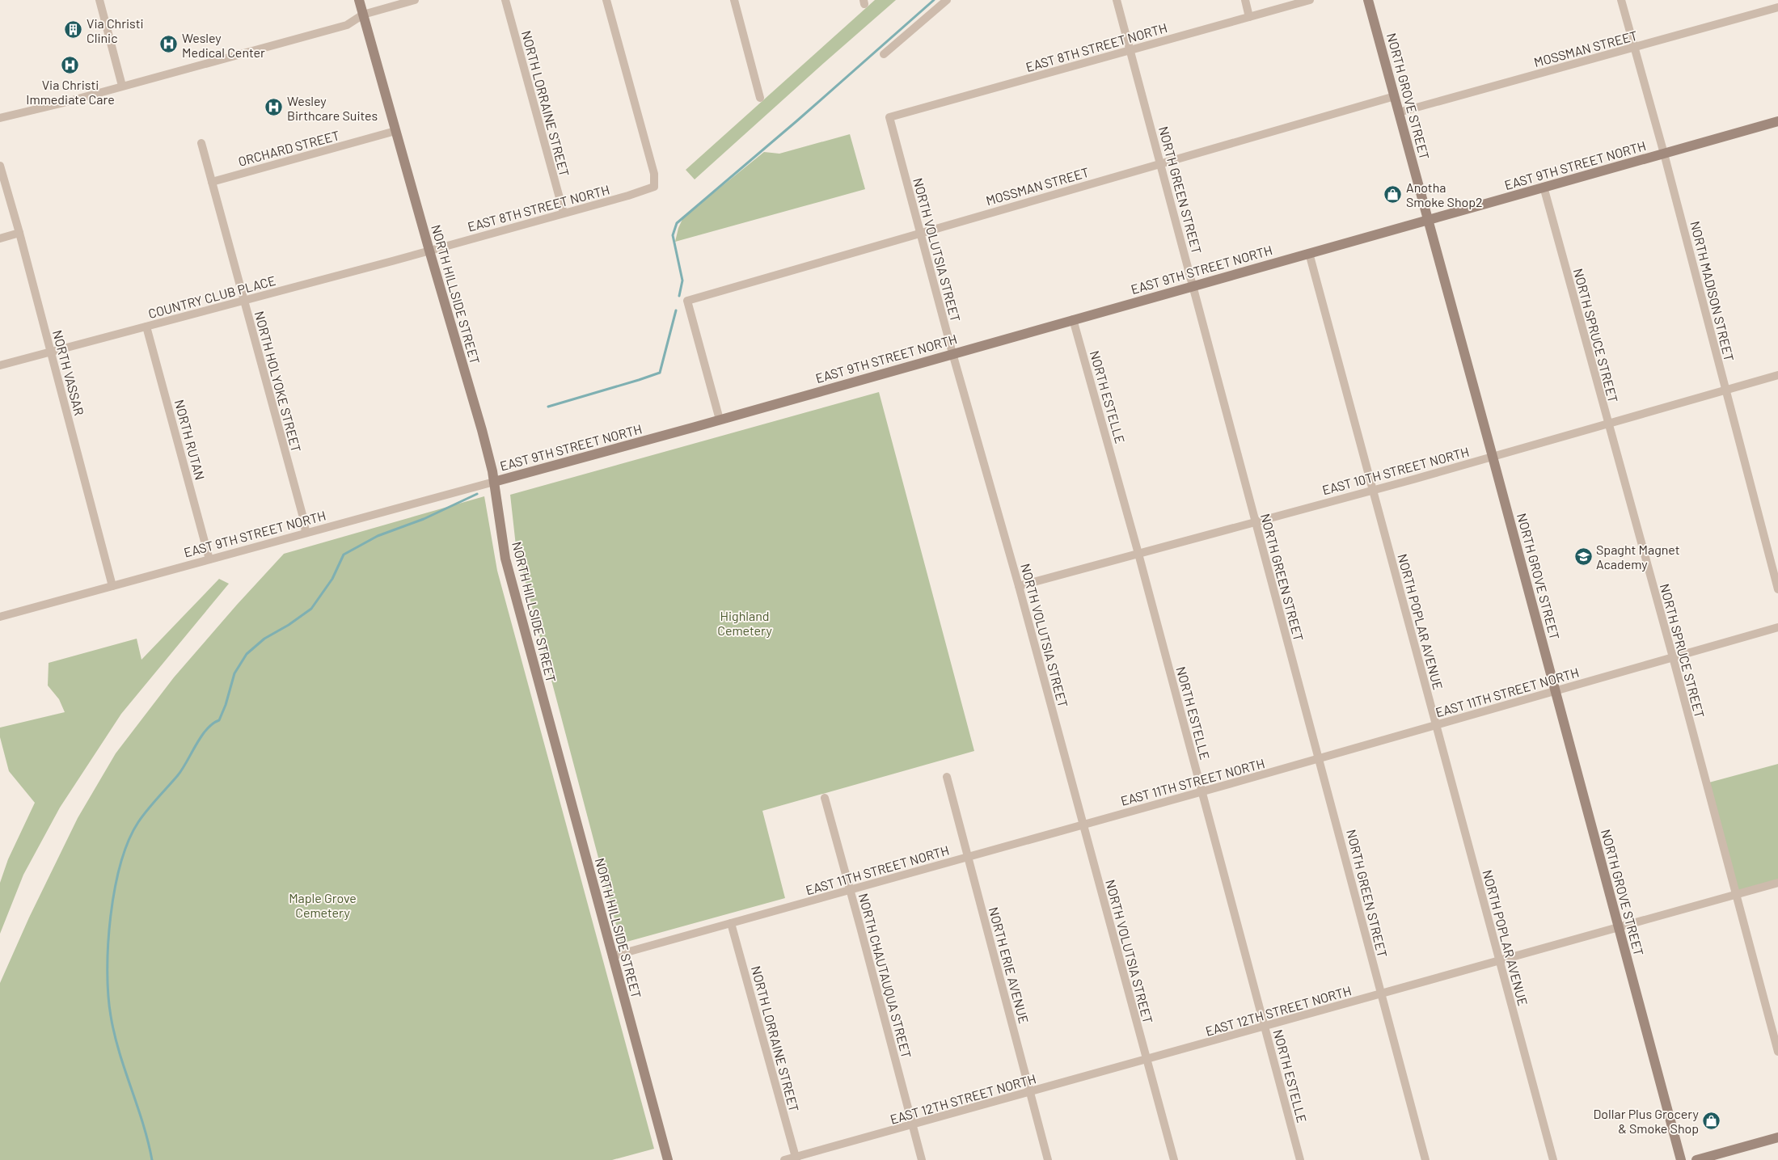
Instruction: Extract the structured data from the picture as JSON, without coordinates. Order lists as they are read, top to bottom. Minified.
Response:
{"streets":{"street":["EAST 8TH STREET NORTH","MOSSMAN STREET","NORTH GROVE STREET","NORTH LORRAINE STREET","ORCHARD STREET","EAST 9TH STREET NORTH","NORTH GREEN STREET","NORTH VOLUTSIA STREET","NORTH MADISON STREET","NORTH HILLSIDE STREET","COUNTRY CLUB PLACE","NORTH SPRUCE STREET","NORTH VASSAR","NORTH HOLYOKE STREET","NORTH ESTELLE","NORTH RUTAN","EAST 10TH STREET NORTH","NORTH POPLAR AVENUE","EAST 11TH STREET NORTH","NORTH ERIE AVENUE","NORTH CHAUTAUQUA STREET","EAST 12TH STREET NORTH"]},"crossings":[["EAST 8TH STREET NORTH","NORTH LORRAINE STREET"],["EAST 8TH STREET NORTH","NORTH GREEN STREET"],["EAST 8TH STREET NORTH","NORTH VOLUTSIA STREET"],["EAST 8TH STREET NORTH","NORTH HILLSIDE STREET"],["EAST 8TH STREET NORTH","COUNTRY CLUB PLACE"],["MOSSMAN STREET","NORTH GROVE STREET"],["MOSSMAN STREET","EAST 9TH STREET NORTH"],["MOSSMAN STREET","NORTH GREEN STREET"],["MOSSMAN STREET","NORTH VOLUTSIA STREET"],["MOSSMAN STREET","NORTH MADISON STREET"],["NORTH GROVE STREET","EAST 9TH STREET NORTH"],["NORTH GROVE STREET","EAST 10TH STREET NORTH"],["NORTH GROVE STREET","EAST 11TH STREET NORTH"],["NORTH GROVE STREET","EAST 12TH STREET NORTH"],["NORTH LORRAINE STREET","EAST 11TH STREET NORTH"],["NORTH LORRAINE STREET","EAST 12TH STREET NORTH"],["ORCHARD STREET","NORTH HILLSIDE STREET"],["ORCHARD STREET","NORTH HOLYOKE STREET"],["EAST 9TH STREET NORTH","NORTH GREEN STREET"],["EAST 9TH STREET NORTH","NORTH VOLUTSIA STREET"],["EAST 9TH STREET NORTH","NORTH MADISON STREET"],["EAST 9TH STREET NORTH","NORTH HILLSIDE STREET"],["EAST 9TH STREET NORTH","NORTH SPRUCE STREET"],["EAST 9TH STREET NORTH","NORTH VASSAR"],["EAST 9TH STREET NORTH","NORTH HOLYOKE STREET"],["EAST 9TH STREET NORTH","NORTH ESTELLE"],["EAST 9TH STREET NORTH","NORTH RUTAN"],["EAST 9TH STREET NORTH","NORTH POPLAR AVENUE"],["NORTH GREEN STREET","EAST 10TH STREET NORTH"],["NORTH GREEN STREET","EAST 11TH STREET NORTH"],["NORTH GREEN STREET","EAST 12TH STREET NORTH"],["NORTH VOLUTSIA STREET","EAST 10TH STREET NORTH"],["NORTH VOLUTSIA STREET","EAST 11TH STREET NORTH"],["NORTH VOLUTSIA STREET","EAST 12TH STREET NORTH"],["NORTH MADISON STREET","EAST 10TH STREET NORTH"],["NORTH HILLSIDE STREET","COUNTRY CLUB PLACE"],["NORTH HILLSIDE STREET","EAST 11TH STREET NORTH"],["COUNTRY CLUB PLACE","NORTH VASSAR"],["COUNTRY CLUB PLACE","NORTH HOLYOKE STREET"],["COUNTRY CLUB PLACE","NORTH RUTAN"],["NORTH SPRUCE STREET","EAST 10TH STREET NORTH"],["NORTH SPRUCE STREET","EAST 11TH STREET NORTH"],["NORTH SPRUCE STREET","EAST 12TH STREET NORTH"],["NORTH ESTELLE","EAST 10TH STREET NORTH"],["NORTH ESTELLE","EAST 11TH STREET NORTH"],["NORTH ESTELLE","EAST 12TH STREET NORTH"],["EAST 10TH STREET NORTH","NORTH POPLAR AVENUE"],["NORTH POPLAR AVENUE","EAST 11TH STREET NORTH"],["NORTH POPLAR AVENUE","EAST 12TH STREET NORTH"],["EAST 11TH STREET NORTH","NORTH ERIE AVENUE"],["EAST 11TH STREET NORTH","NORTH CHAUTAUQUA STREET"],["NORTH ERIE AVENUE","EAST 12TH STREET NORTH"],["NORTH CHAUTAUQUA STREET","EAST 12TH STREET NORTH"]],"parks":["Highland Cemetery","Maple Grove Cemetery"],"places":{"building":["Via Christi Clinic"],"hospital":["Wesley Medical Center","Via Christi Immediate Care","Wesley Birthcare Suites"],"shop":["Anotha Smoke Shop2","Dollar Plus Grocery & Smoke Shop"],"school or university":["Spaght Magnet Academy"]}}
